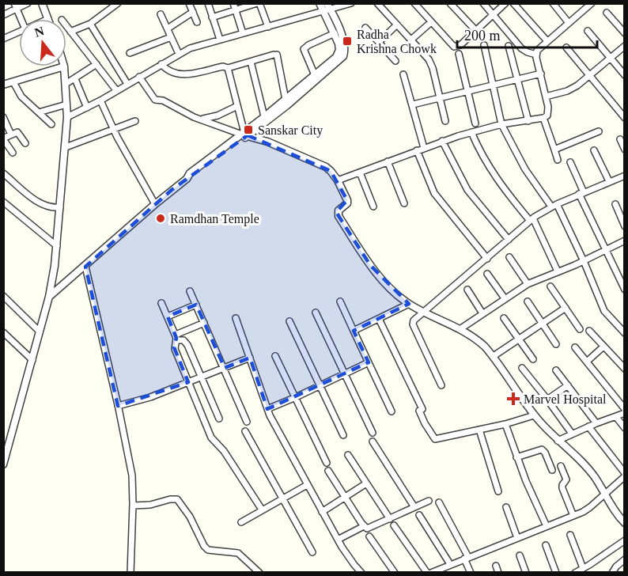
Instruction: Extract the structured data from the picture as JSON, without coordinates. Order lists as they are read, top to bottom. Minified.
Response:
{"places":{"transit":["Radha Krishna Chowk","Sanskar City"],"other":["Ramdhan Temple"],"health":["Marvel Hospital"]},"scale_bar":"200 m","north":"top"}
